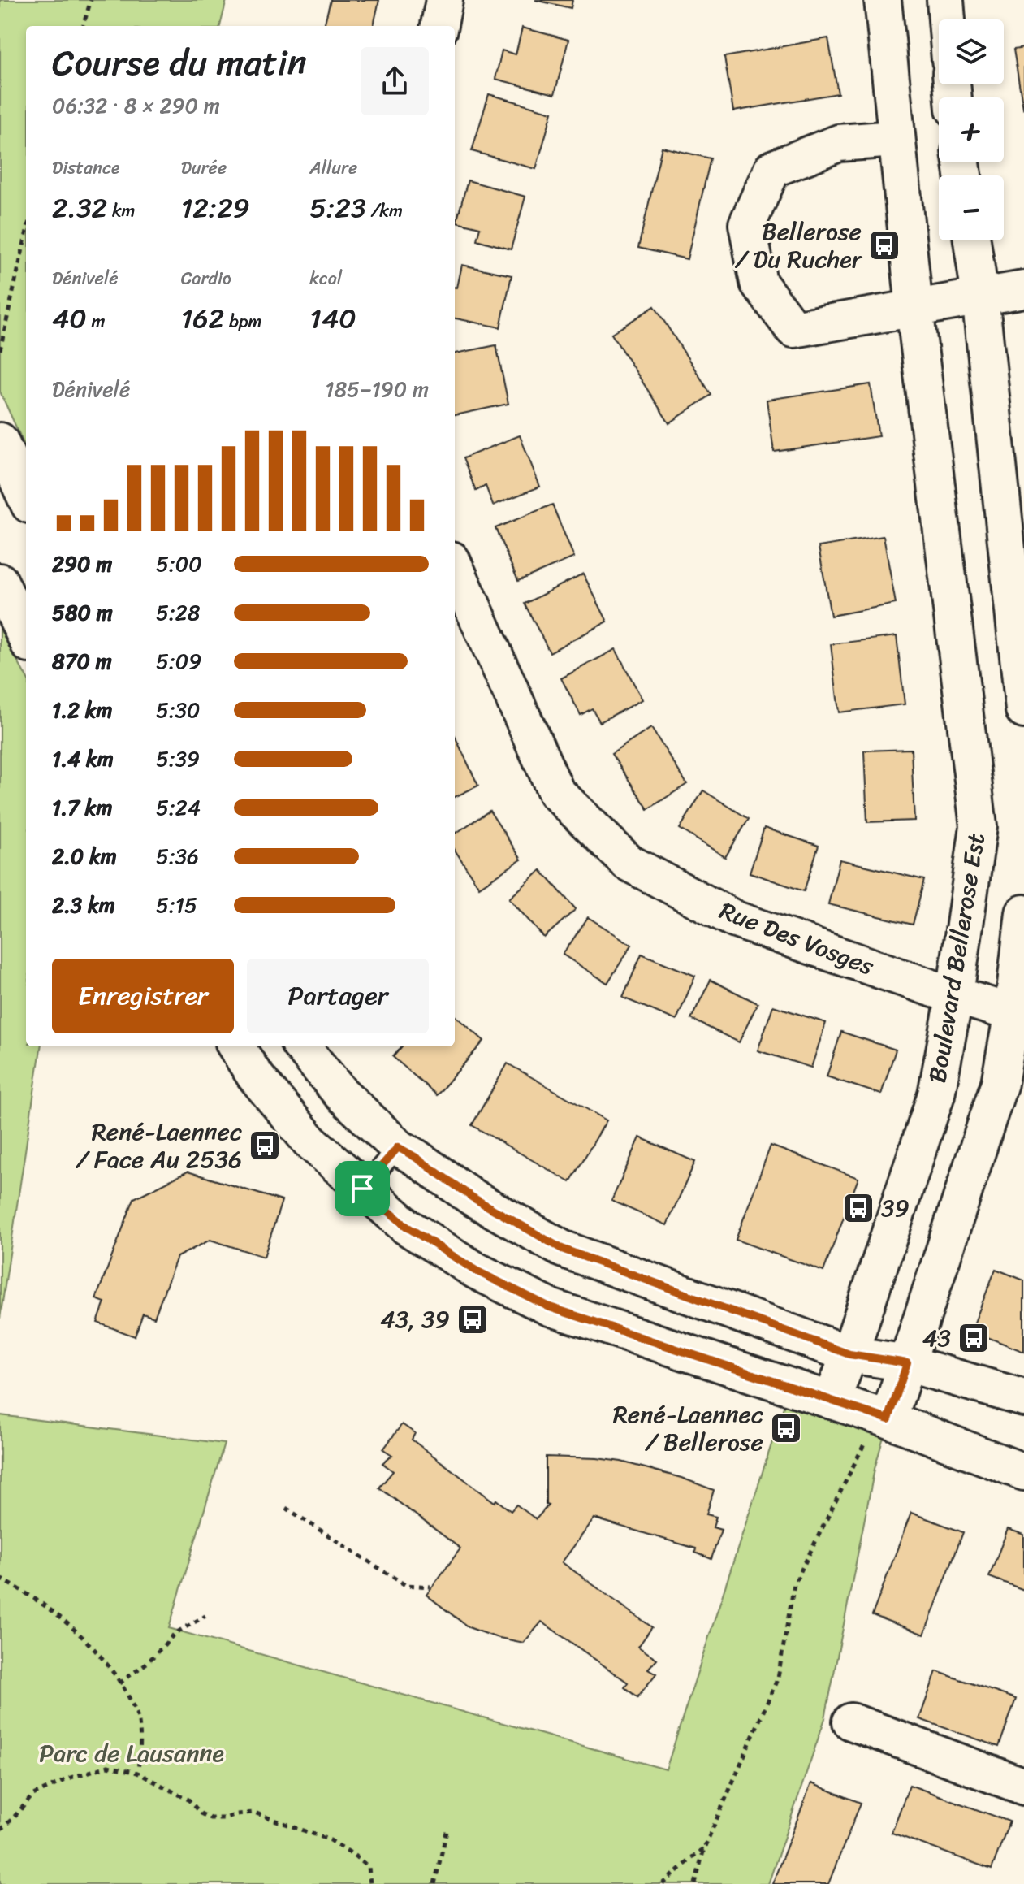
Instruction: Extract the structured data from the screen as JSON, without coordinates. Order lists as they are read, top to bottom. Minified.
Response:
{"streets":{"street":["Rue Des Vosges","Boulevard Bellerose Est"]},"crossings":[["Rue Des Vosges","Boulevard Bellerose Est"]],"parks":["Parc de Lausanne"],"places":{"bus stop":["Bellerose / Du Rucher","René-Laennec / Face Au 2536","39","43, 39","43","René-Laennec / Bellerose"]},"page":{"map_buttons":["+","−"],"heading":["Course du matin","06:32 · 8 × 290 m"],"stats":[["Distance","2.32 km"],["Durée","12:29"],["Allure","5:23 /km"],["Dénivelé","40 m"],["Cardio","162 bpm"],["kcal","140"]],"chart":["Dénivelé","185–190 m"],"list":[{"name":"290 m","note":"5:00"},{"name":"580 m","note":"5:28"},{"name":"870 m","note":"5:09"},{"name":"1.2 km","note":"5:30"},{"name":"1.4 km","note":"5:39"},{"name":"1.7 km","note":"5:24"},{"name":"2.0 km","note":"5:36"},{"name":"2.3 km","note":"5:15"}],"buttons":["Enregistrer","Partager"]}}
